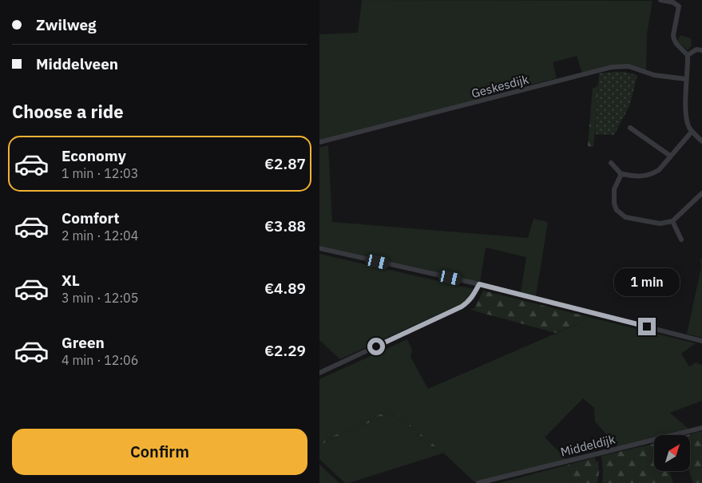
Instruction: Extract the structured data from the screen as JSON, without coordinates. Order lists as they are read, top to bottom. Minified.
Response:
{"streets":{"street":["Geskesdijk","Middeldijk"]},"north":"top right","page":{"banner":["Zwilweg","Middelveen"],"heading":"Choose a ride","list":[{"name":"Economy","note":"1 min · 12:03","value":"€2.87"},{"name":"Comfort","note":"2 min · 12:04","value":"€3.88"},{"name":"XL","note":"3 min · 12:05","value":"€4.89"},{"name":"Green","note":"4 min · 12:06","value":"€2.29"}],"bubble":"1 min","buttons":"Confirm"}}
